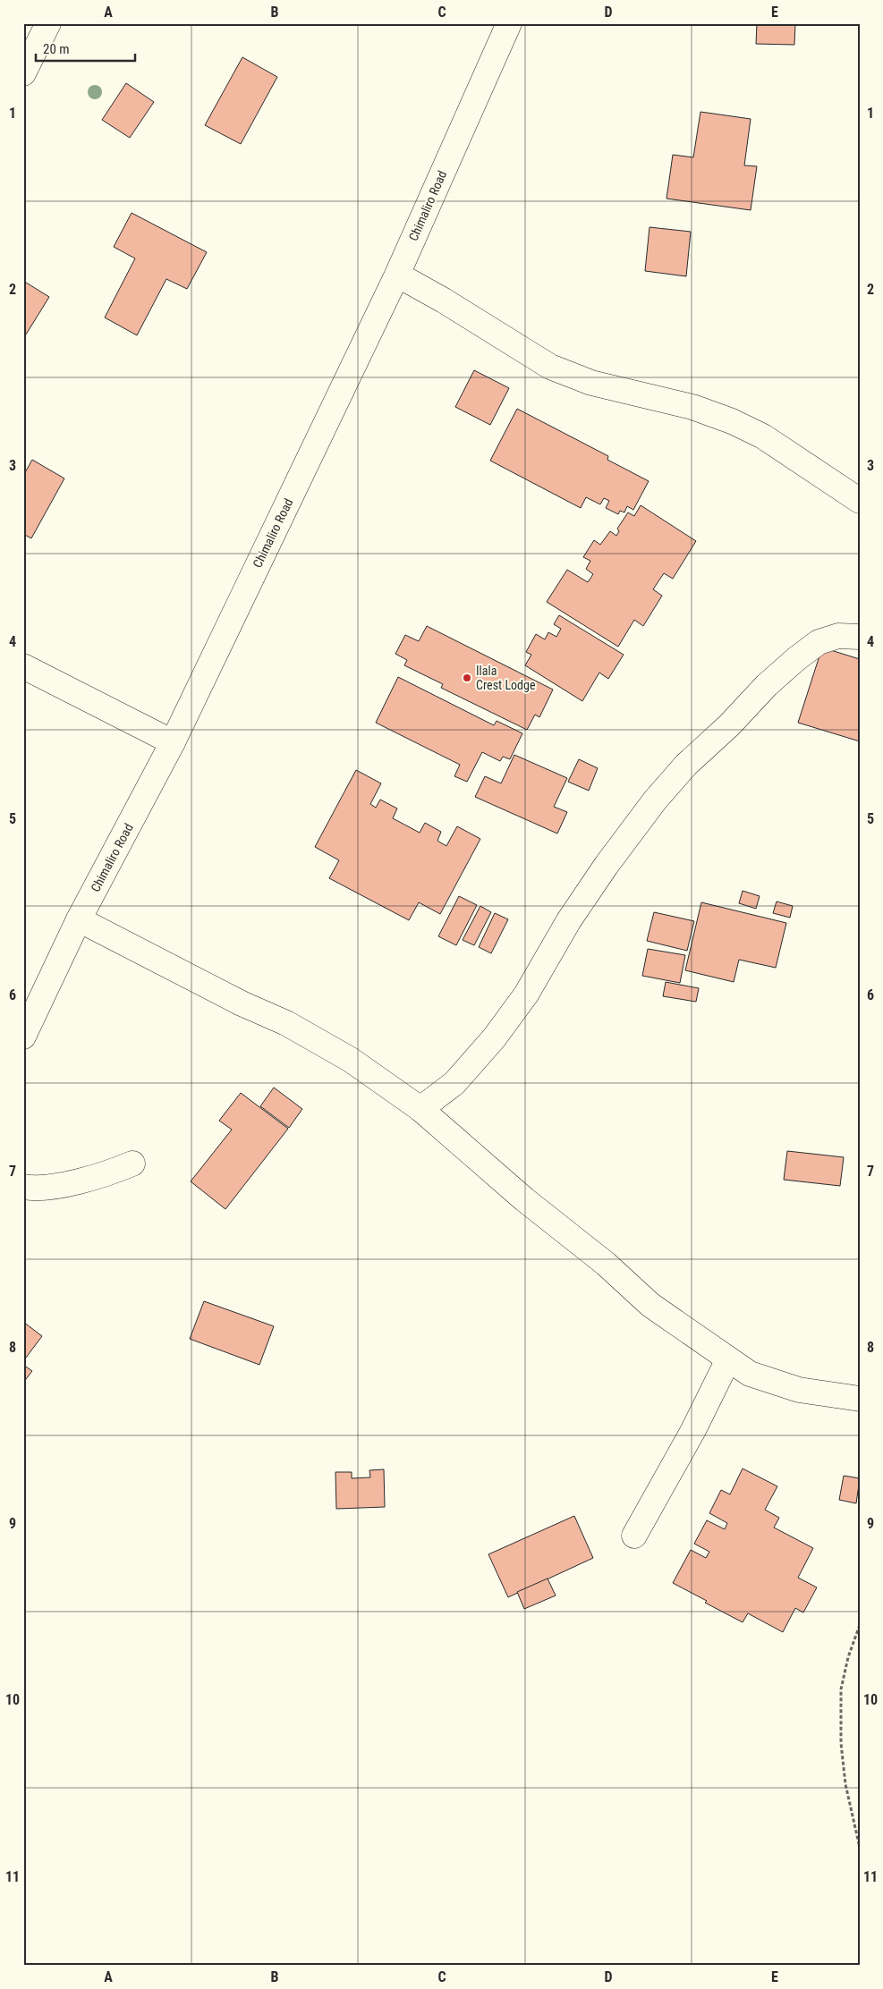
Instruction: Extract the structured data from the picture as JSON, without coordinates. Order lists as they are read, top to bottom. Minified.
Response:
{"streets":{"street":["Chimaliro Road"]},"places":["Ilala Crest Lodge"],"scale_bar":"20 m","grid":{"columns":["A","B","C","D","E"],"rows":["1","2","3","4","5","6","7","8","9","10","11"]}}
